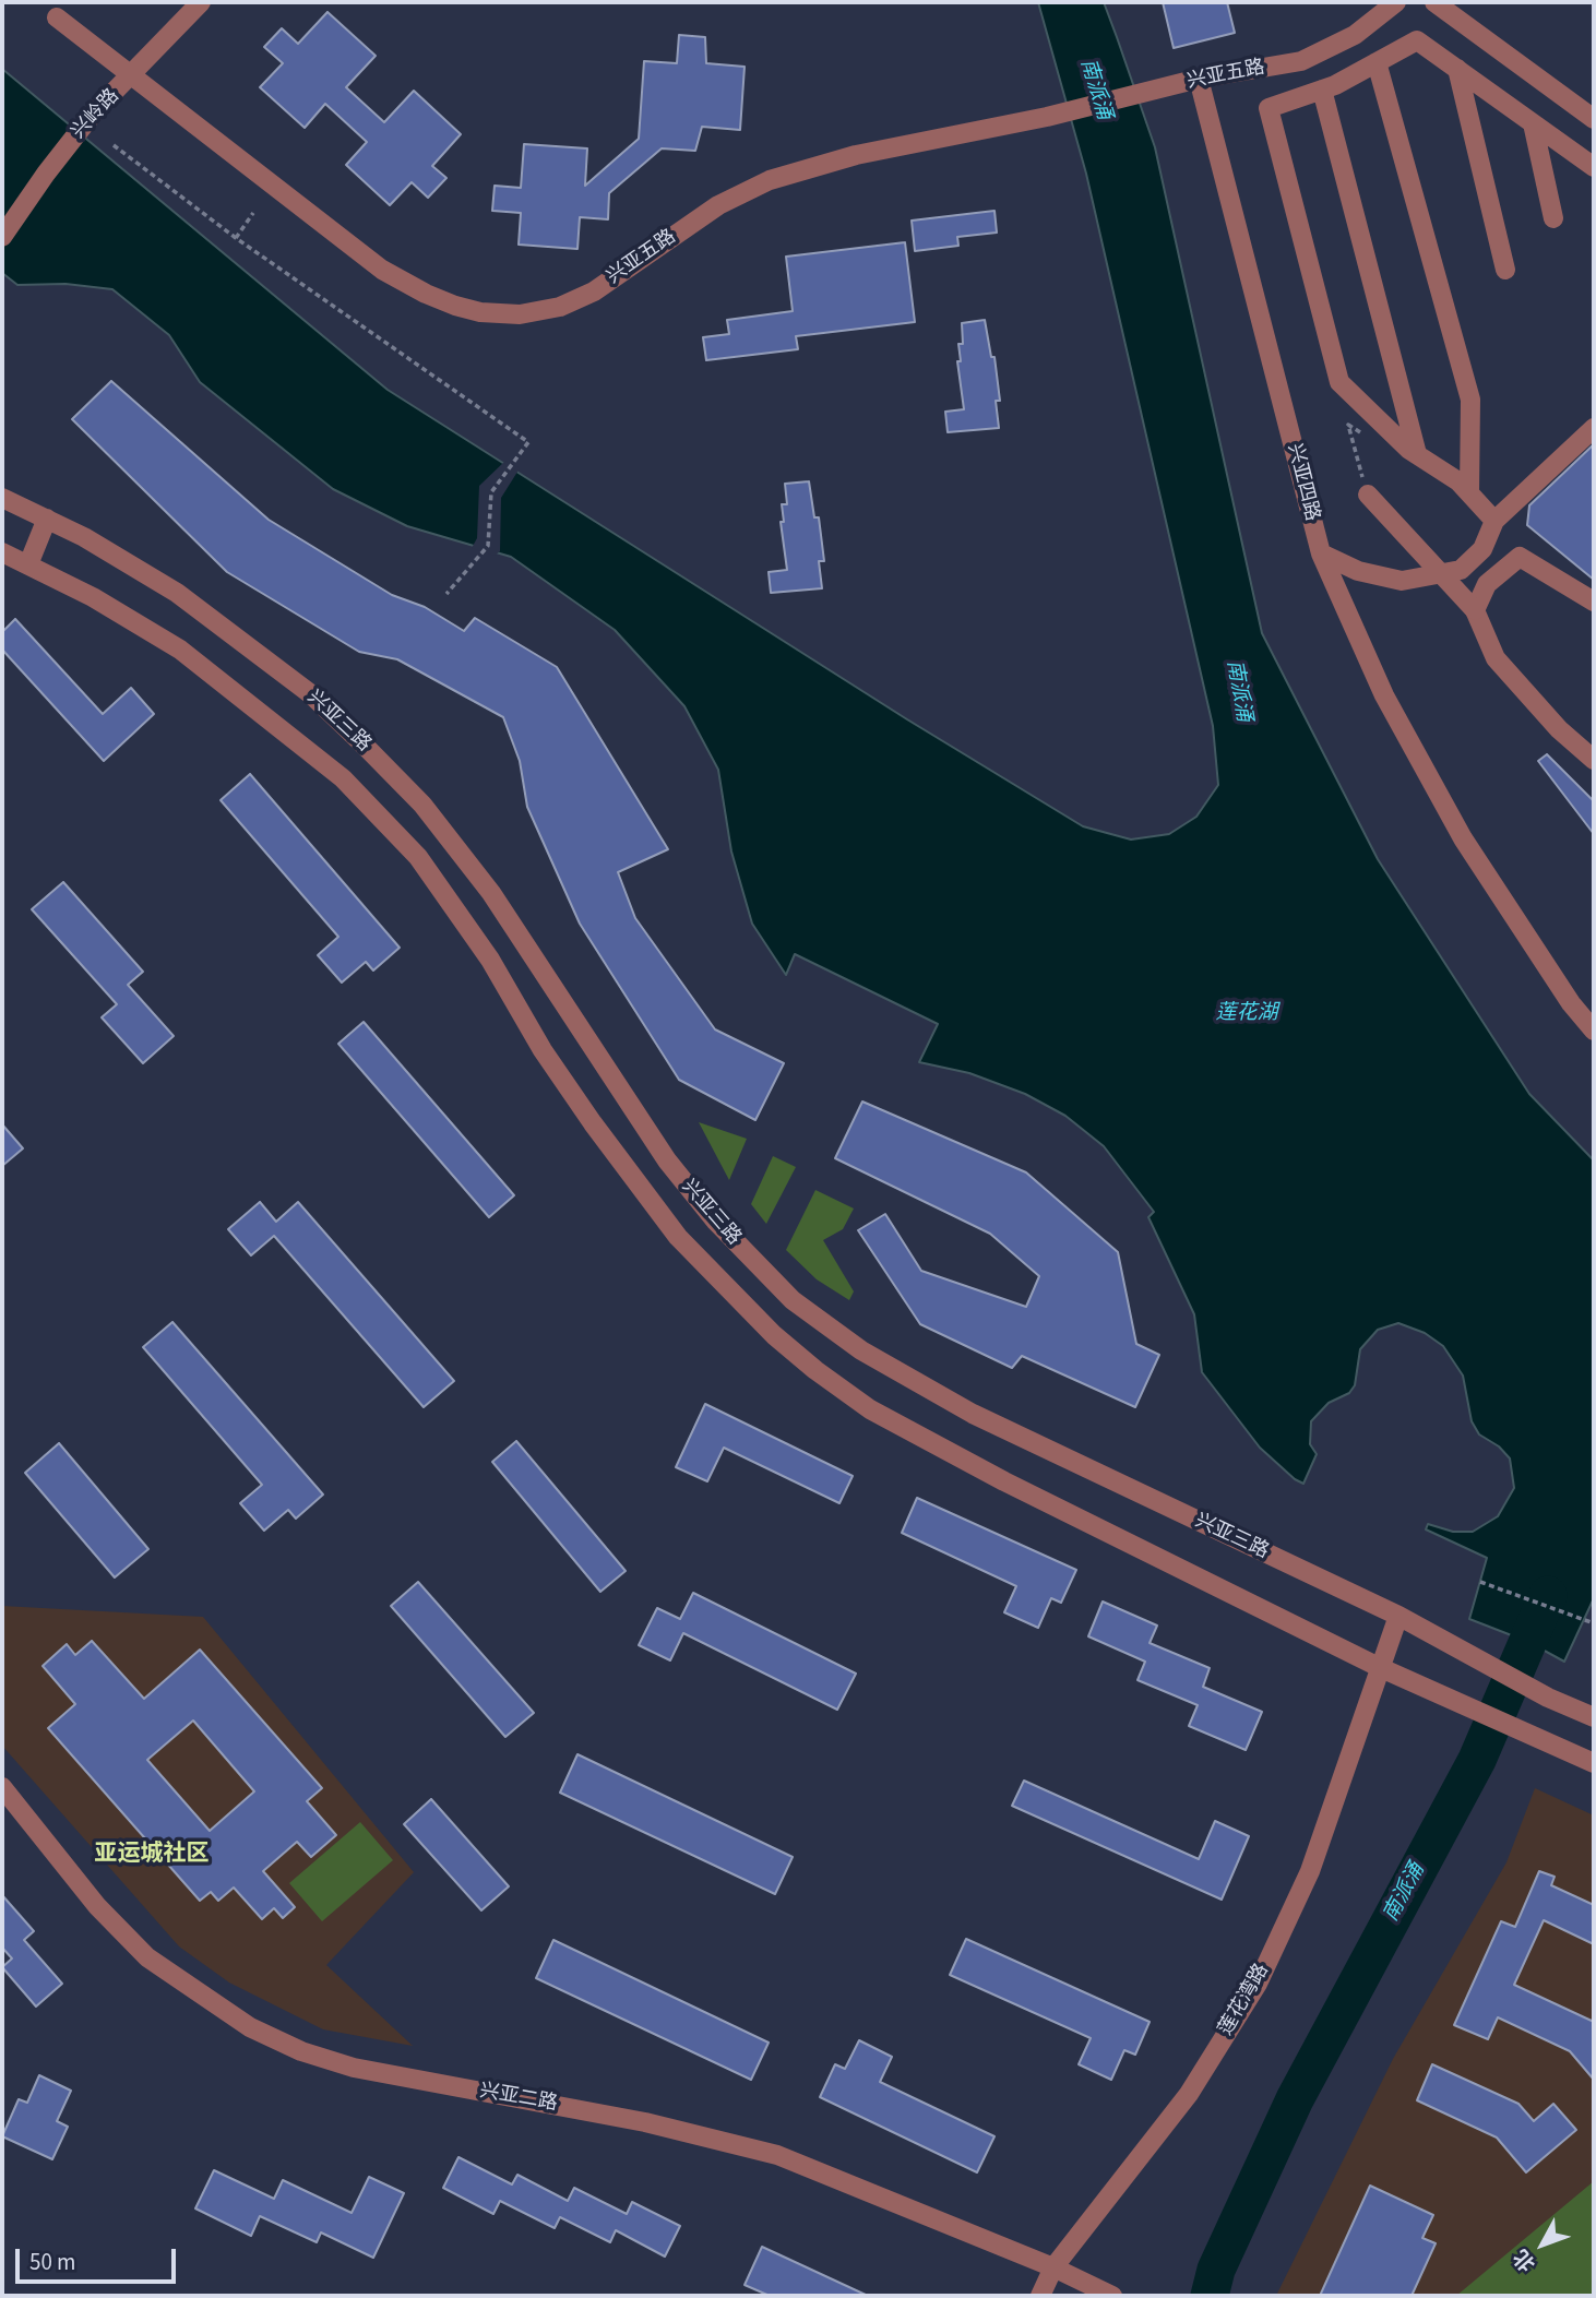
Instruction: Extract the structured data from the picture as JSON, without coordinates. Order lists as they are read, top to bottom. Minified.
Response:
{"streets":{"street":["兴亚五路","兴岭路","兴亚四路","兴亚三路","莲花湾路","兴亚二路"]},"crossings":[["兴亚五路","兴岭路"],["兴亚五路","兴亚四路"],["兴亚三路","莲花湾路"],["莲花湾路","兴亚二路"]],"districts":["亚运城社区"],"water":["南派涌","莲花湖"],"scale_bar":"50 m","north":"bottom left"}
